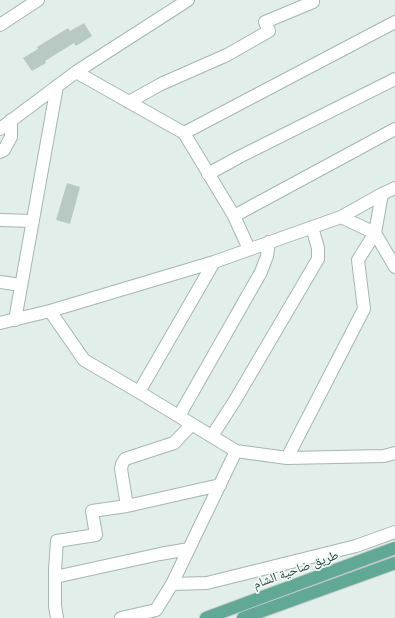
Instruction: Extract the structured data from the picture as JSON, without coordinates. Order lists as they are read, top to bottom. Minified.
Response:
{"streets":{"main road":["طريق ضاحية الشام"]}}
